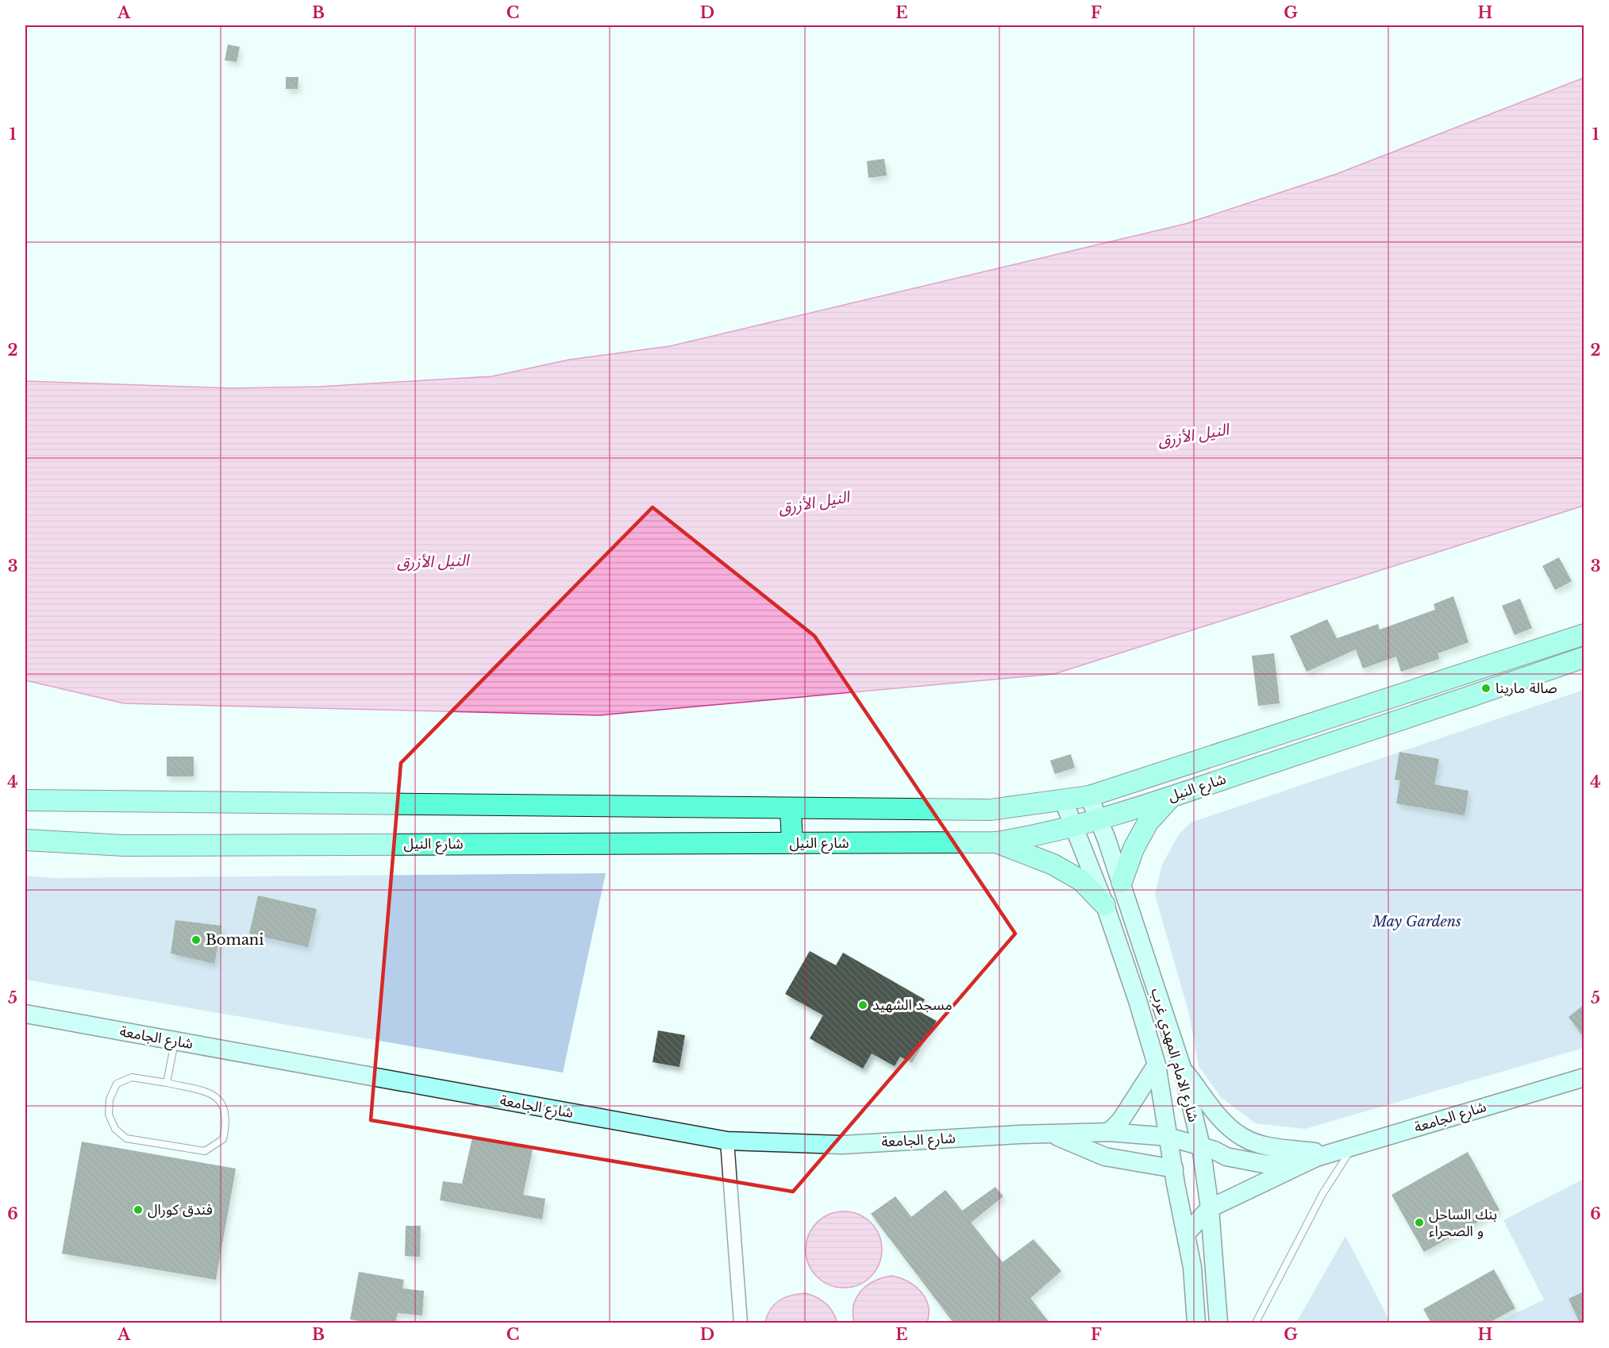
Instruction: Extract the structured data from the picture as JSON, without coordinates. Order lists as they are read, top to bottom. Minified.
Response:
{"streets":{"main road":["شارع النيل","شارع الجامعة","شارع الامام المهدي غرب"]},"crossings":[["شارع النيل","شارع الامام المهدي غرب"],["شارع الجامعة","شارع الامام المهدي غرب"]],"water":["النيل الأزرق"],"parks":["May Gardens"],"places":["صالة مارينا","Bomani","مسجد الشهيد","فندق كورال","بنك الساحل و الصحراء"],"grid":{"columns":["A","B","C","D","E","F","G","H"],"rows":["1","2","3","4","5","6"]}}
